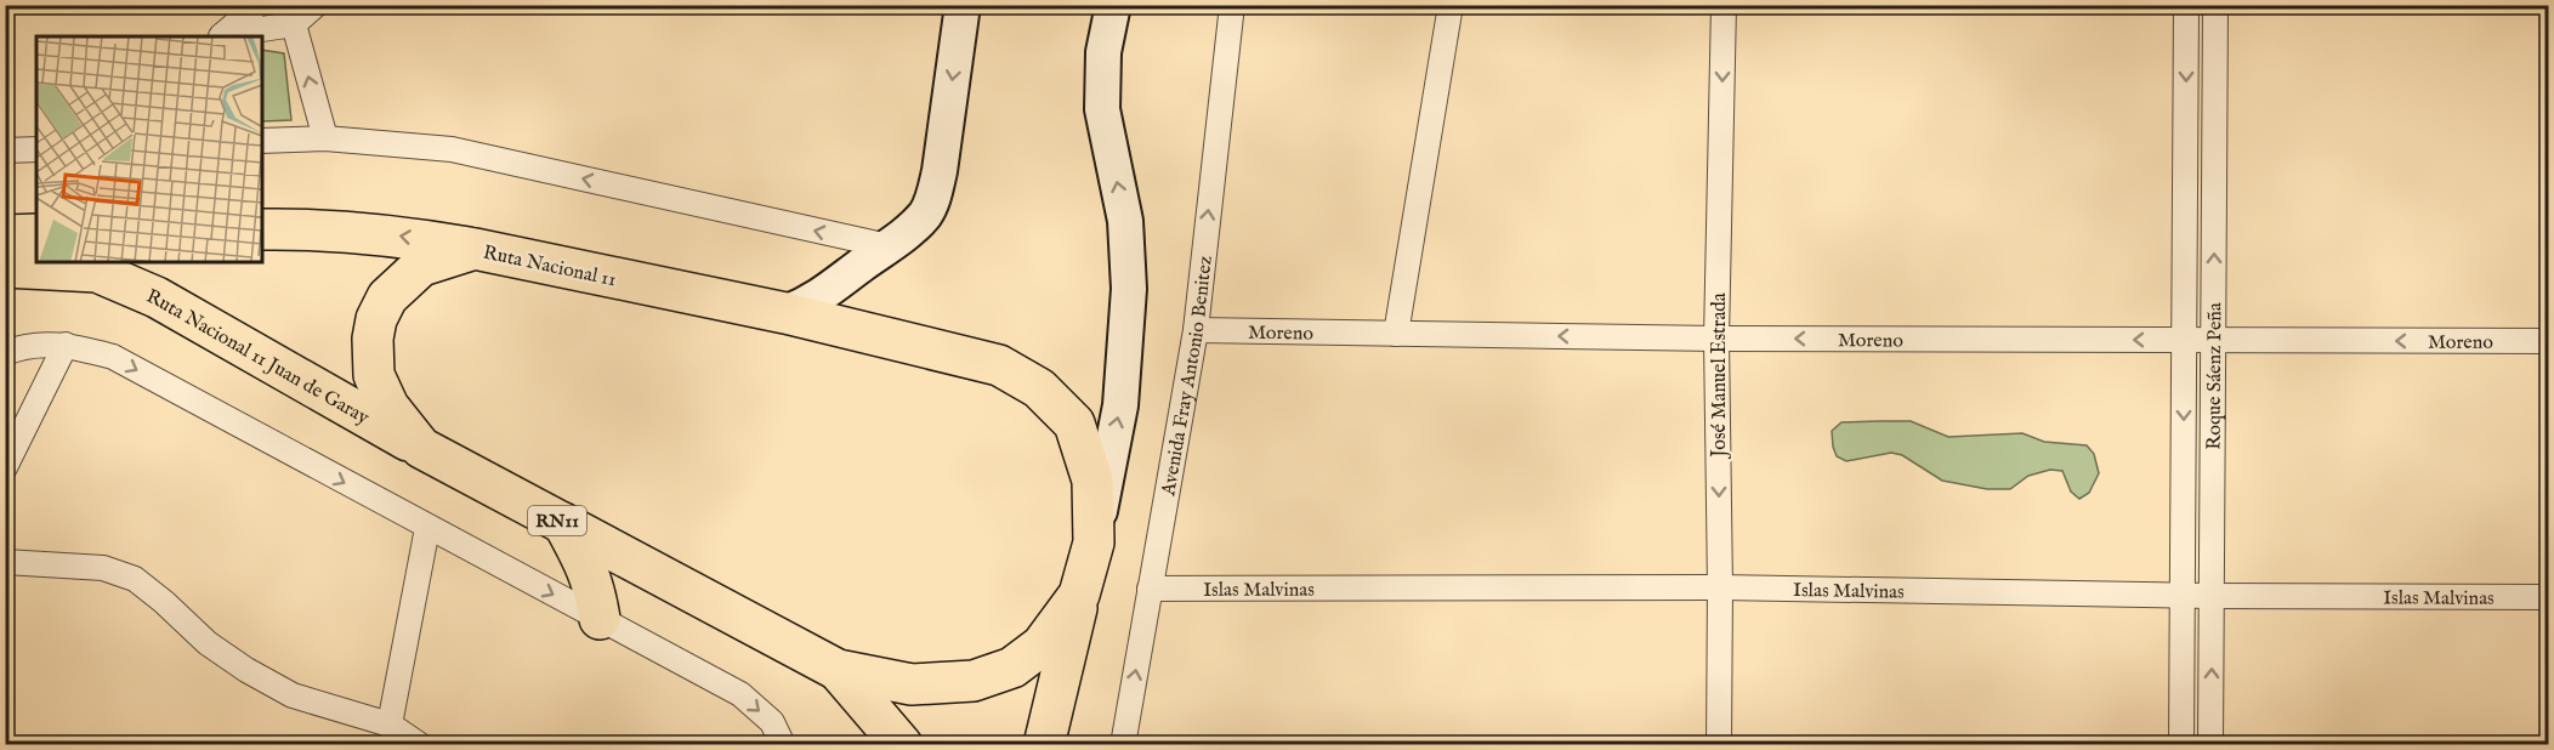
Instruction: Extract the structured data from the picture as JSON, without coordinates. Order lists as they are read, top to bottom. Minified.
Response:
{"streets":{"highway":["Ruta Nacional 11","Ruta Nacional 11 Juan de Garay","RN11"],"street":["Moreno","José Manuel Estrada","Roque Sáenz Peña","Avenida Fray Antonio Benitez","Islas Malvinas"]},"crossings":[["Ruta Nacional 11","Ruta Nacional 11 Juan de Garay"],["Ruta Nacional 11","RN11"],["Moreno","José Manuel Estrada"],["Moreno","Roque Sáenz Peña"],["Moreno","Avenida Fray Antonio Benitez"],["José Manuel Estrada","Islas Malvinas"],["Roque Sáenz Peña","Islas Malvinas"],["Avenida Fray Antonio Benitez","Islas Malvinas"]],"one_way":["Moreno","José Manuel Estrada"]}
